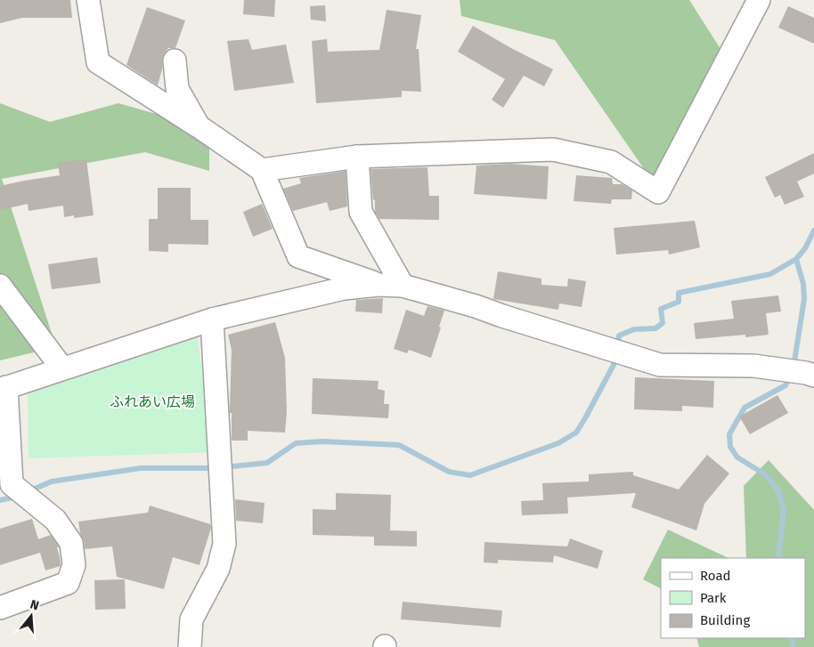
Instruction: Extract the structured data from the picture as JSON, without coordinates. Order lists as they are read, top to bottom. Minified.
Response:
{"parks":["ふれあい広場"],"legend":["Road","Park","Building"],"north":"top"}
